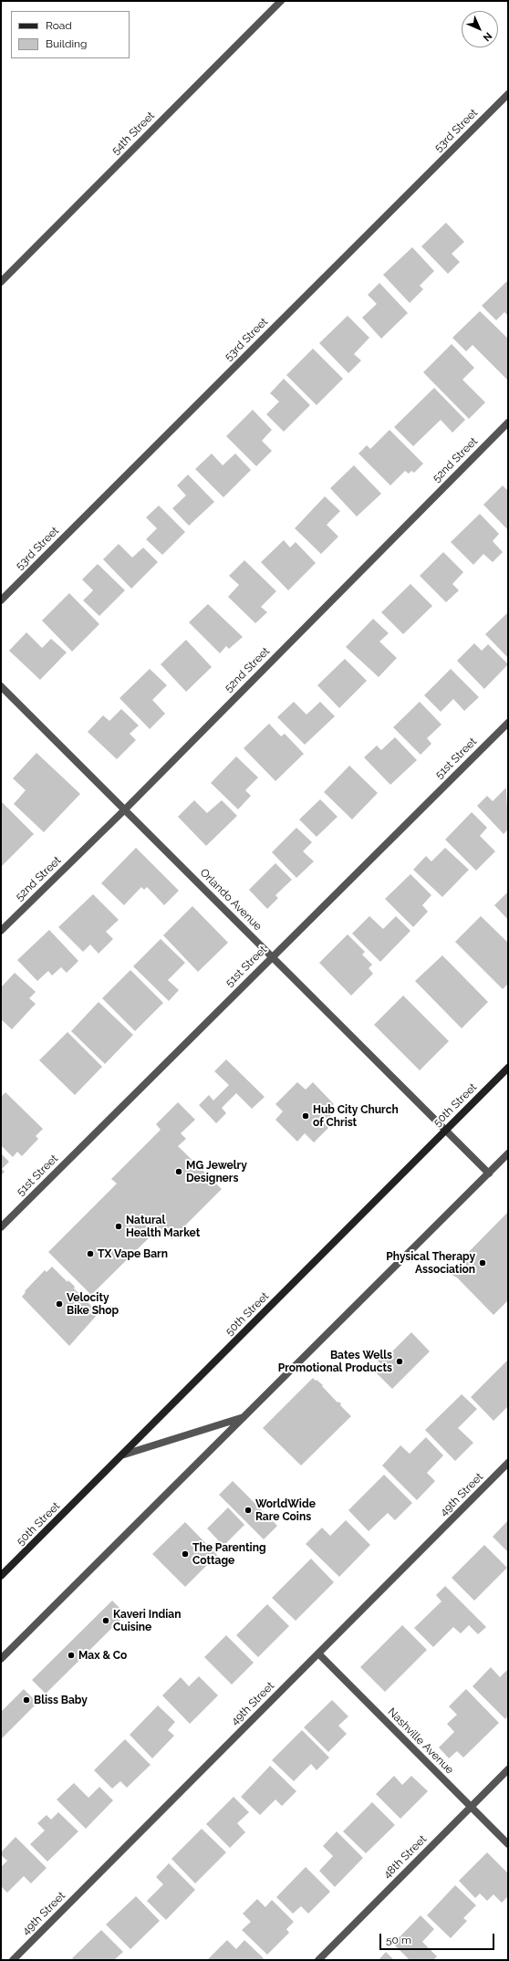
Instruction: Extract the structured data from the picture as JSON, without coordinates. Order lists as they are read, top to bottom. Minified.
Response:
{"streets":{"main road":["50th Street"],"street":["53rd Street","54th Street","52nd Street","51st Street","Orlando Avenue","49th Street","Nashville Avenue","48th Street"]},"crossings":[["52nd Street","Orlando Avenue"],["51st Street","Orlando Avenue"],["Orlando Avenue","50th Street"],["49th Street","Nashville Avenue"],["Nashville Avenue","48th Street"]],"places":["Hub City Church of Christ","MG Jewelry Designers","Natural Health Market","TX Vape Barn","Physical Therapy Association","Velocity Bike Shop","Bates Wells Promotional Products","WorldWide Rare Coins","The Parenting Cottage","Kaveri Indian Cuisine","Max & Co","Bliss Baby"],"legend":["Road","Building"],"scale_bar":"50 m","north":"bottom right"}
